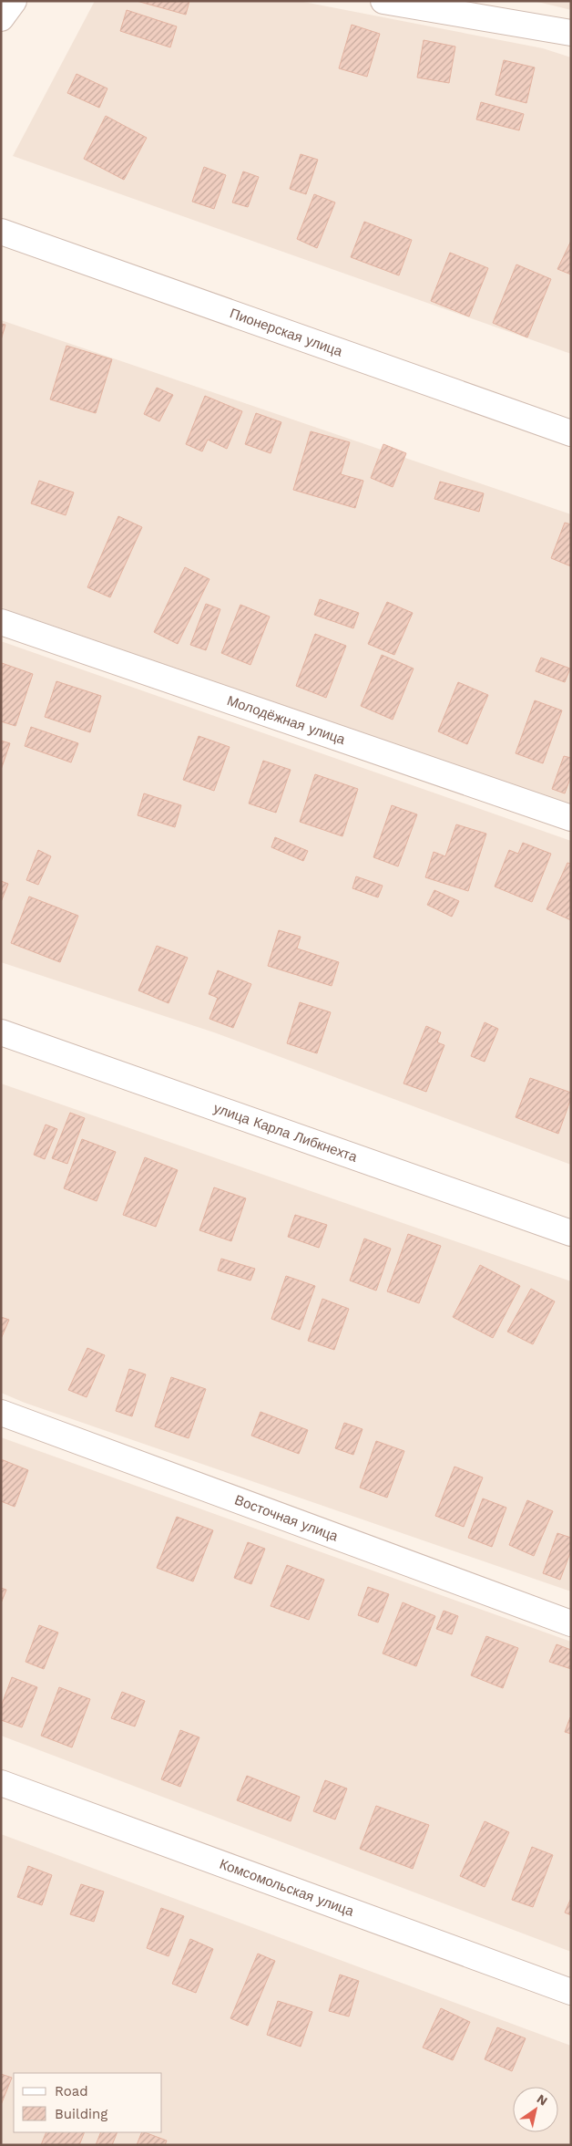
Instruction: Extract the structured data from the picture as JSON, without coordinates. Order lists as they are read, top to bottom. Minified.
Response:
{"streets":{"street":["Пионерская улица","Молодёжная улица","улица Карла Либкнехта","Восточная улица","Комсомольская улица"]},"legend":["Road","Building"],"north":"top right"}
